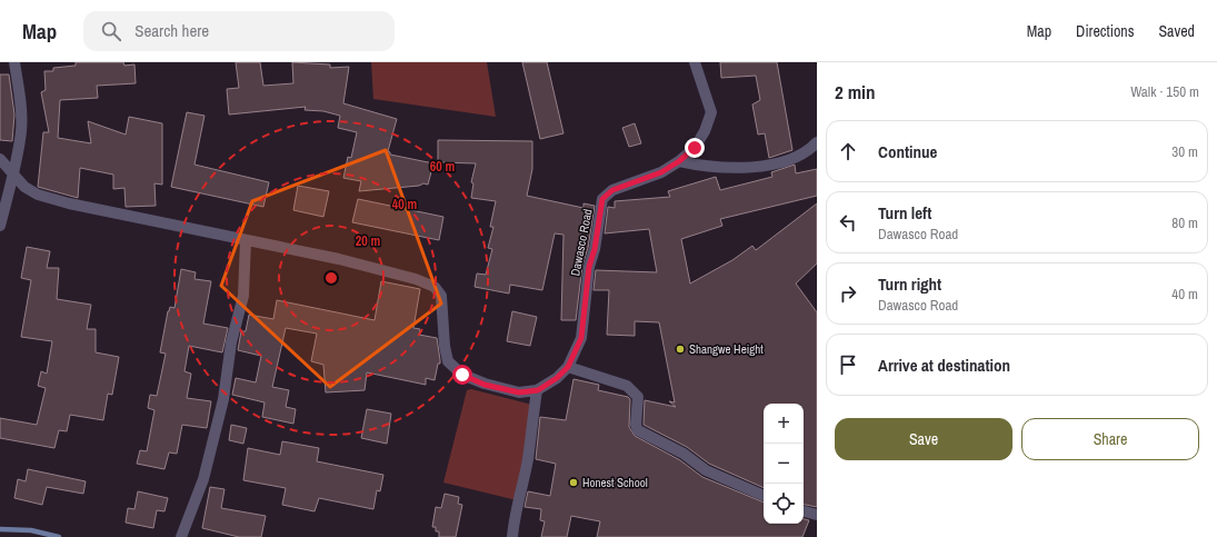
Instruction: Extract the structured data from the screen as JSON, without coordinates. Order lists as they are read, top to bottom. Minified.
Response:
{"streets":{"street":["Dawasco Road"]},"places":["Shangwe Height","Honest School"],"page":{"header":"Map","search":"Search here","nav":["Map","Directions","Saved"],"heading":["2 min","Walk · 150 m"],"list":[["Continue","30 m"],["Turn left","Dawasco Road","80 m"],["Turn right","Dawasco Road","40 m"],"Arrive at destination"],"map_buttons":["+","−"],"buttons":["Save","Share"]},"rings":["60 m","40 m","20 m"]}
